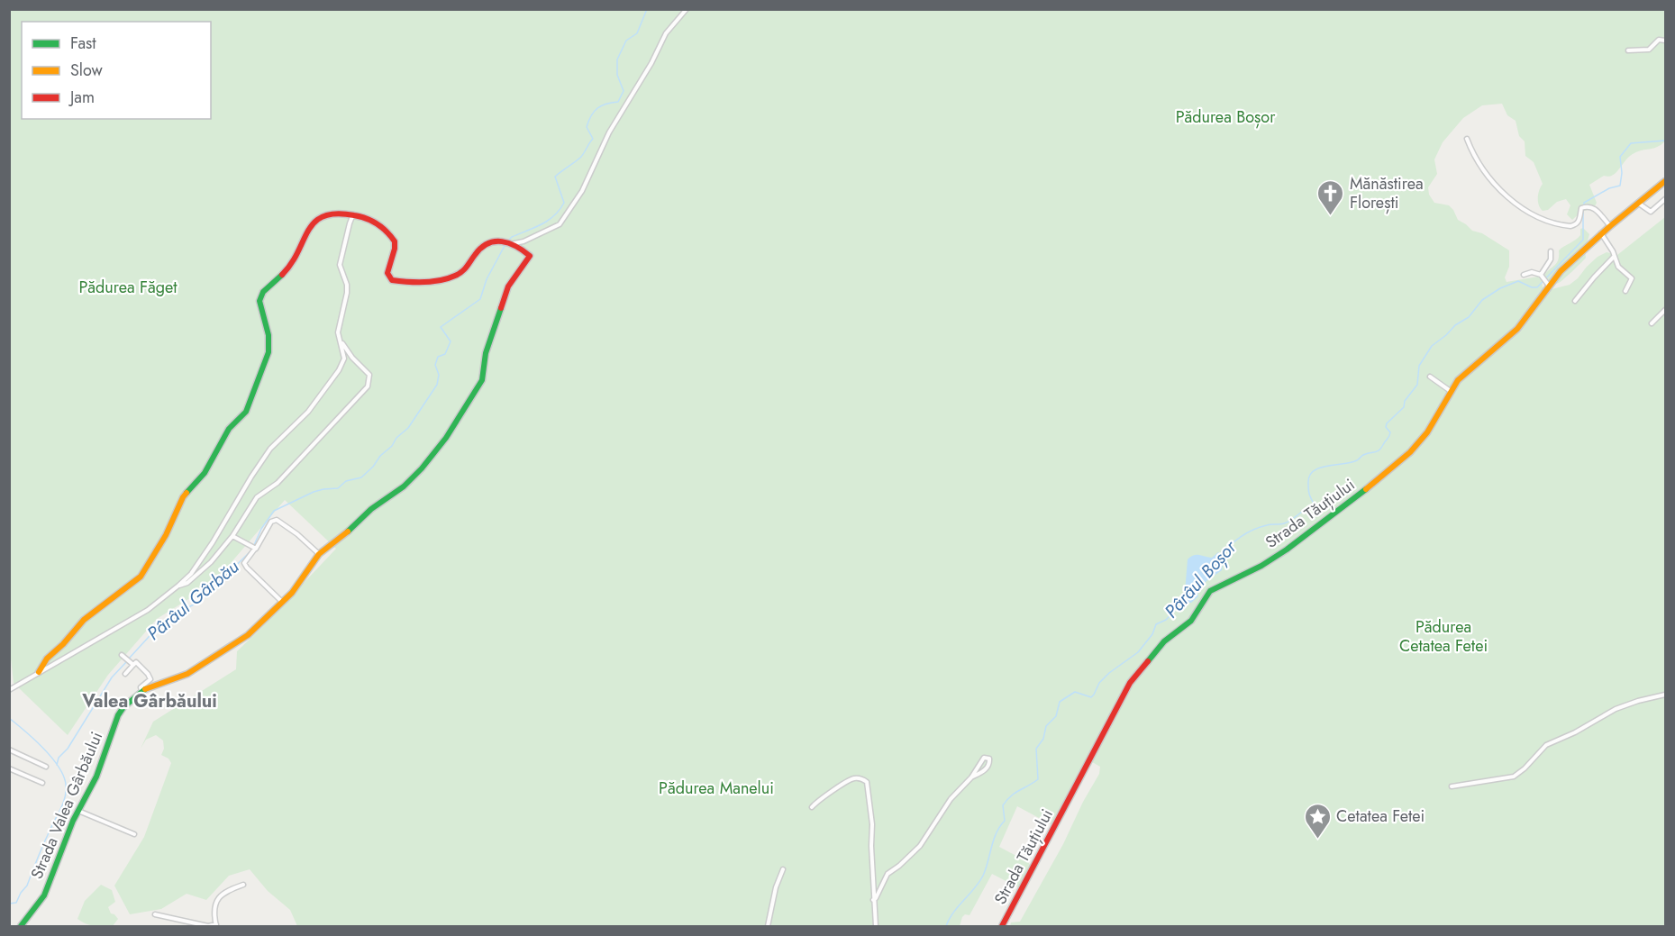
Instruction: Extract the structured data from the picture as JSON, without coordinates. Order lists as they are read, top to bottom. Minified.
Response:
{"streets":{"street":["Strada Tăuțiului","Strada Valea Gârbăului"]},"districts":["Valea Gârbăului"],"water":["Pârâul Boșor","Pârâul Gârbău"],"parks":["Pădurea Boșor","Pădurea Făget","Pădurea Cetatea Fetei","Pădurea Manelui"],"places":{"church":["Mănăstirea Florești"],"place":["Cetatea Fetei"]},"legend":["Fast","Slow","Jam"]}
